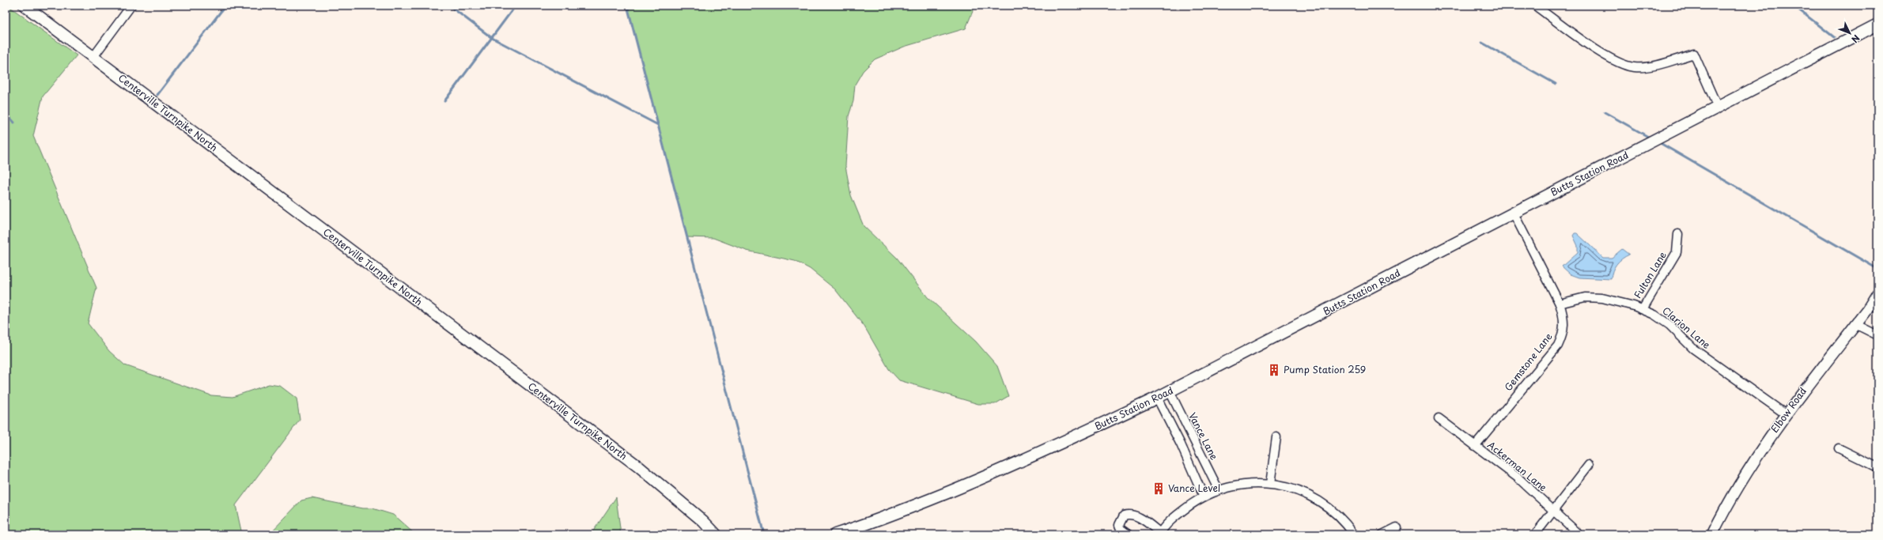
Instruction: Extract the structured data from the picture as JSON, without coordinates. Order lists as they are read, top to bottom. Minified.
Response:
{"streets":{"main road":["Centerville Turnpike North","Butts Station Road"],"street":["Fulton Lane","Clarion Lane","Gemstone Lane","Elbow Road","Vance Lane","Ackerman Lane"]},"crossings":[["Butts Station Road","Gemstone Lane"],["Butts Station Road","Vance Lane"],["Fulton Lane","Clarion Lane"],["Clarion Lane","Gemstone Lane"],["Clarion Lane","Elbow Road"],["Gemstone Lane","Ackerman Lane"]],"places":{"building":["Pump Station 259","Vance Level"]},"north":"bottom right"}
